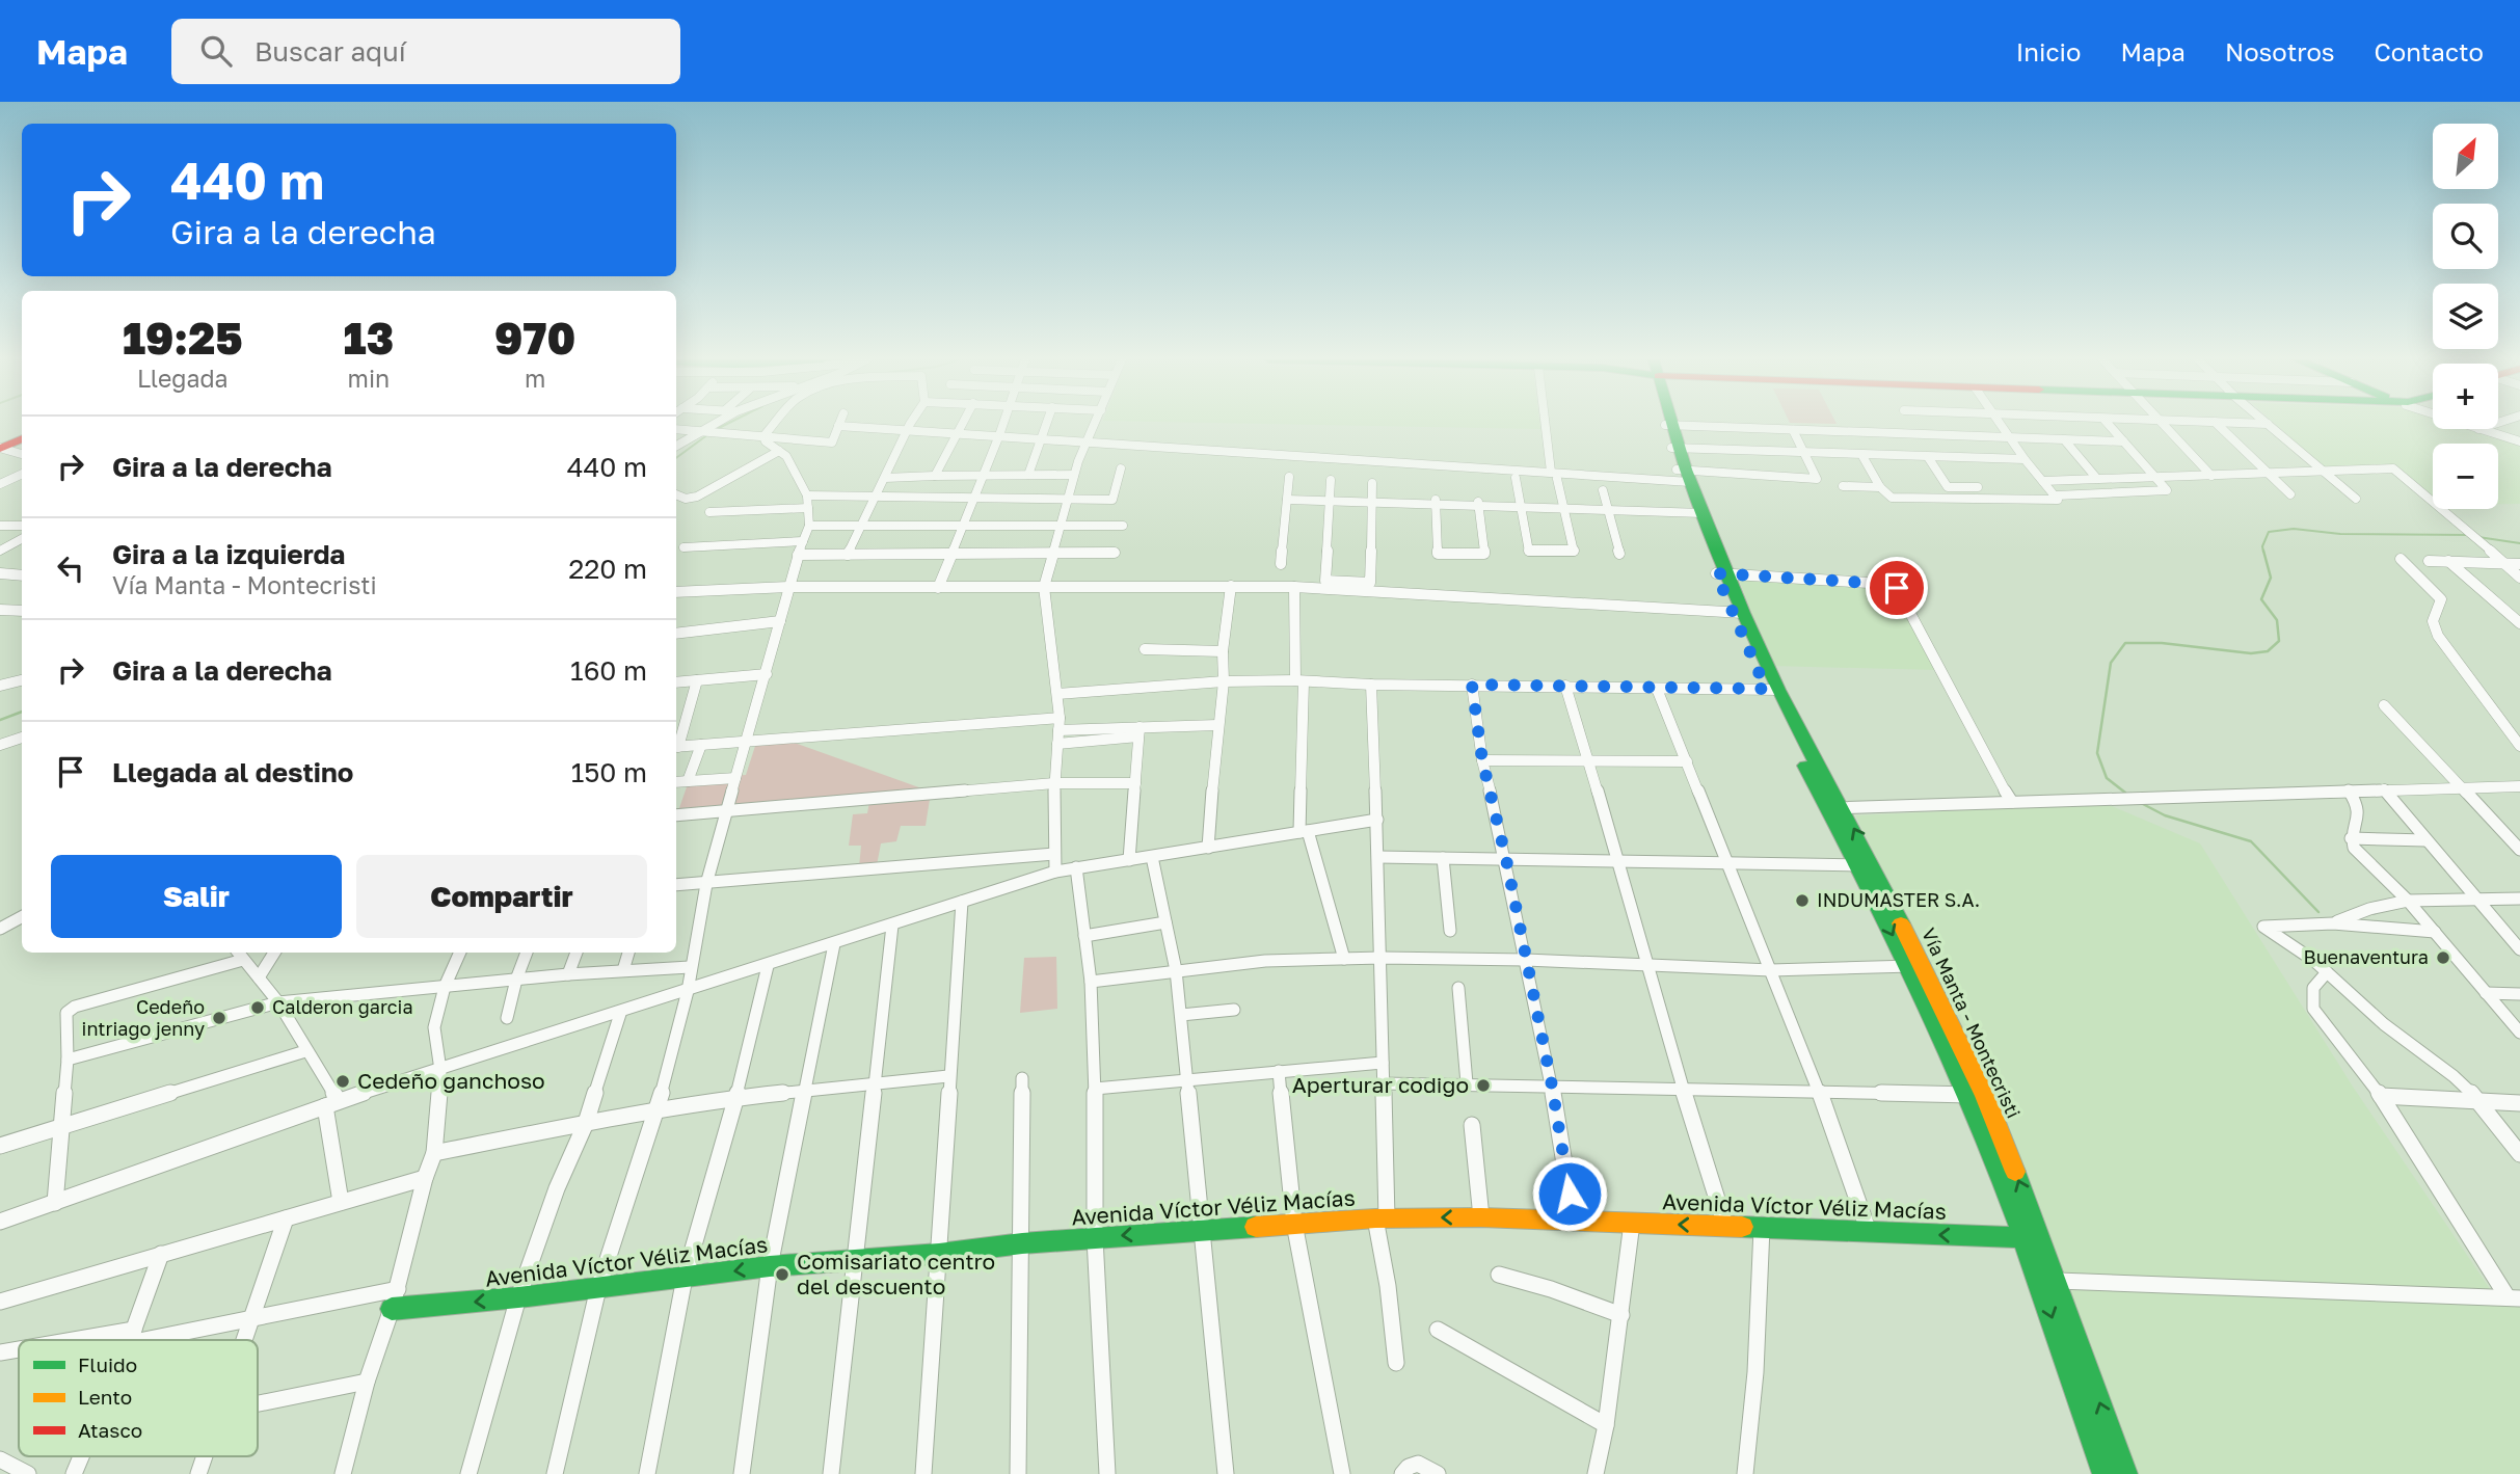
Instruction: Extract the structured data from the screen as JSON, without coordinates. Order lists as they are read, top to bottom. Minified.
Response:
{"streets":{"main road":["Vía Manta - Montecristi","Avenida Víctor Véliz Macías"]},"crossings":[["Vía Manta - Montecristi","Avenida Víctor Véliz Macías"]],"one_way":["Avenida Víctor Véliz Macías"],"places":["INDUMASTER S.A.","Buenaventura","Calderon garcia","Cedeño intriago jenny","Cedeño ganchoso","Aperturar codigo","Comisariato centro del descuento"],"legend":["Fluido","Lento","Atasco"],"north":"top right","page":{"header":"Mapa","search":"Buscar aquí","nav":["Inicio","Mapa","Nosotros","Contacto"],"map_buttons":["+","−"],"turn":["440 m","Gira a la derecha"],"eta":["19:25","Llegada","13","min","970","m"],"list":[{"name":"Gira a la derecha","value":"440 m"},{"name":"Gira a la izquierda","note":"Vía Manta - Montecristi","value":"220 m"},{"name":"Gira a la derecha","value":"160 m"},{"name":"Llegada al destino","value":"150 m"}],"buttons":["Salir","Compartir"]}}
